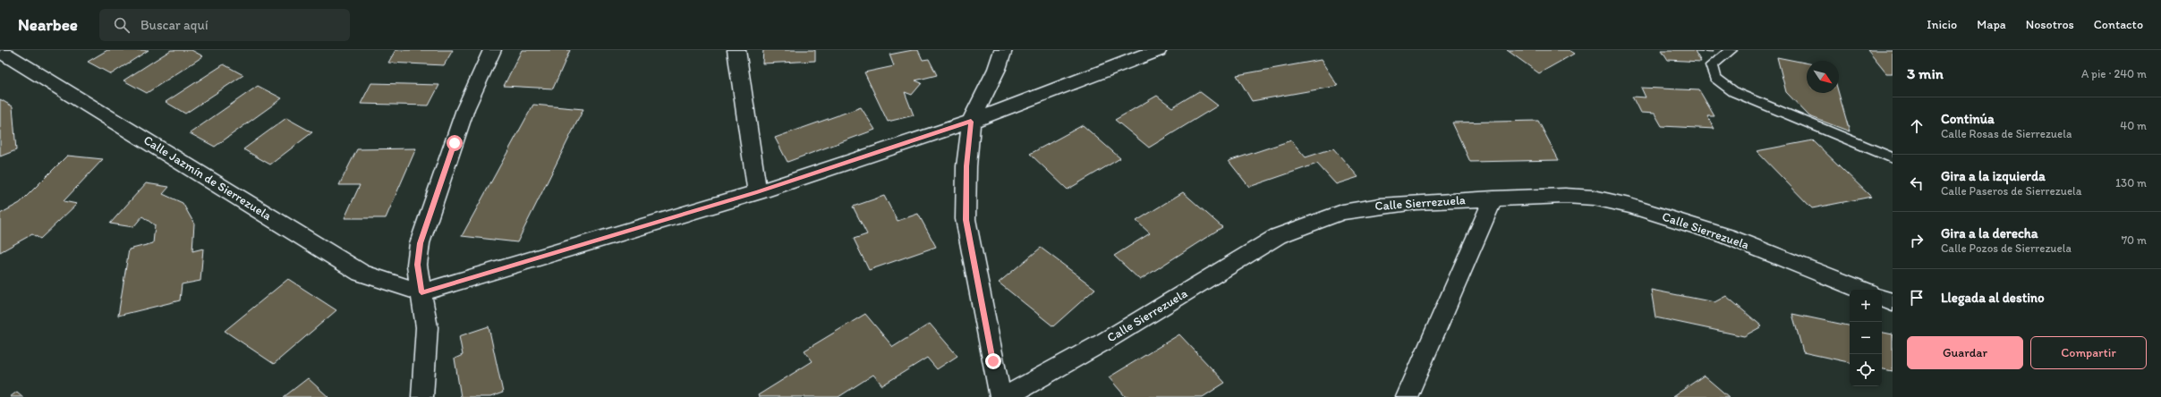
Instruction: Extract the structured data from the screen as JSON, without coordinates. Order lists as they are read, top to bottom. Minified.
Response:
{"streets":{"street":["Calle Jazmín de Sierrezuela","Calle Sierrezuela"]},"north":"bottom right","page":{"header":"Nearbee","search":"Buscar aquí","nav":["Inicio","Mapa","Nosotros","Contacto"],"heading":["3 min","A pie · 240 m"],"list":[["Continúa","Calle Rosas de Sierrezuela","40 m"],["Gira a la izquierda","Calle Paseros de Sierrezuela","130 m"],["Gira a la derecha","Calle Pozos de Sierrezuela","70 m"],"Llegada al destino"],"map_buttons":["+","−"],"buttons":["Guardar","Compartir"]}}
